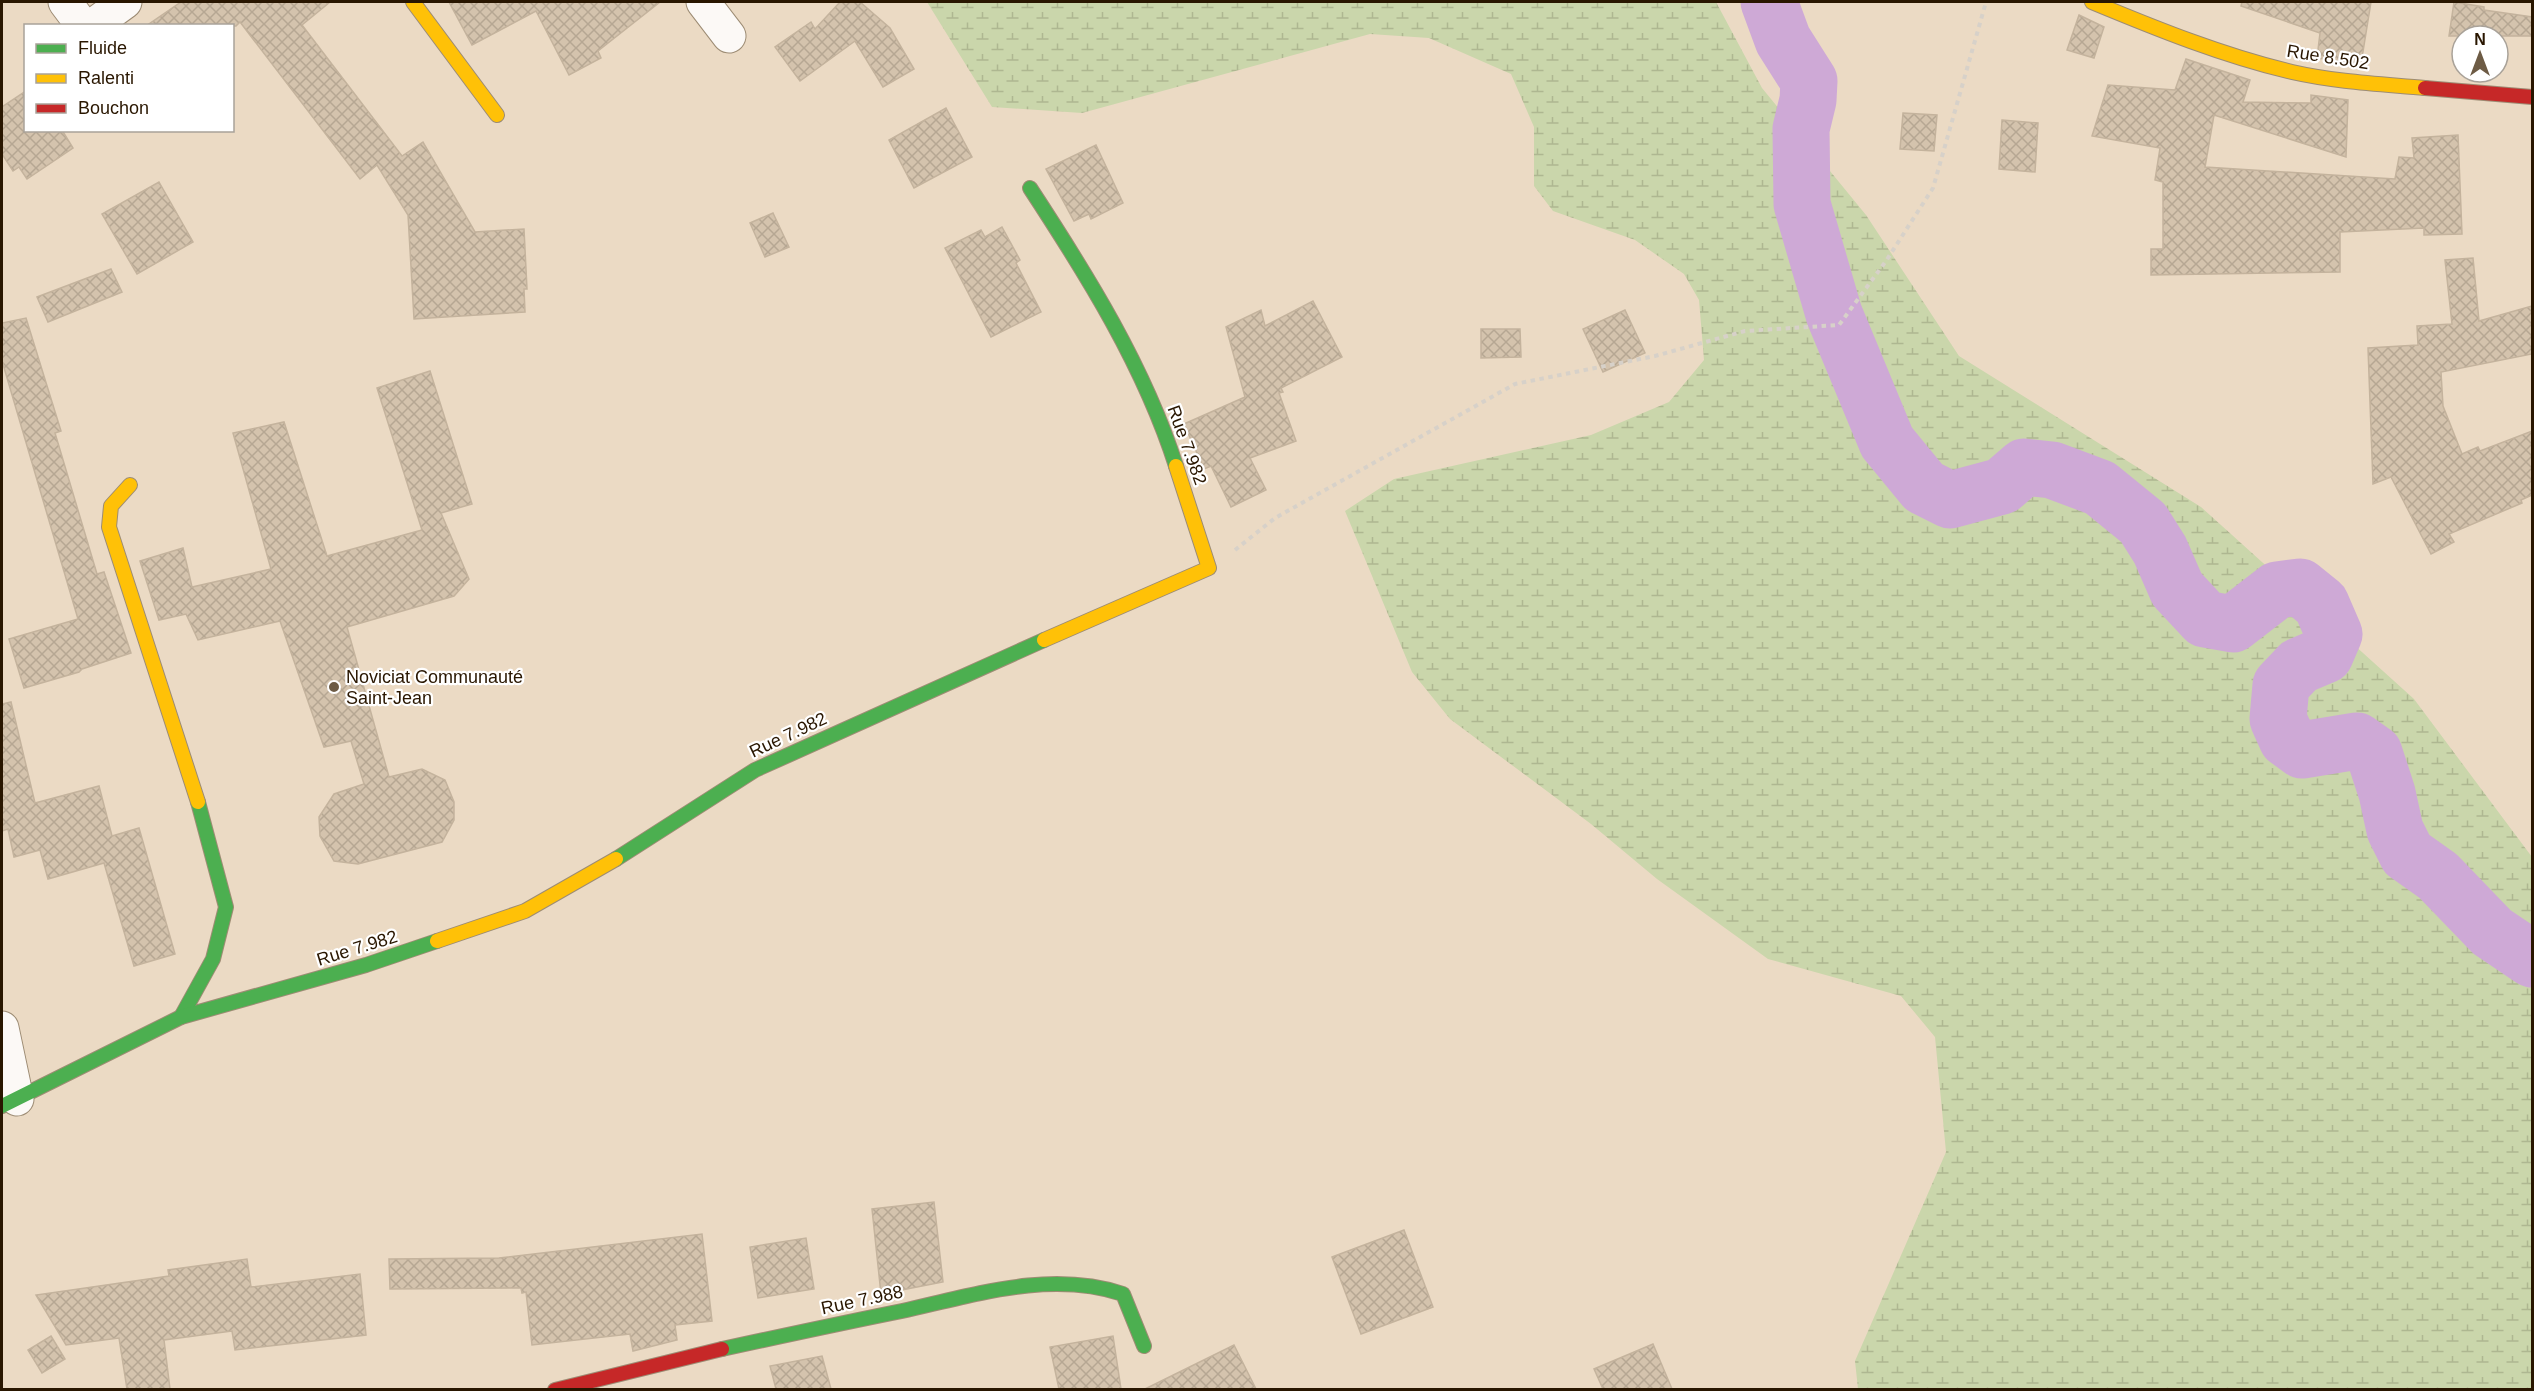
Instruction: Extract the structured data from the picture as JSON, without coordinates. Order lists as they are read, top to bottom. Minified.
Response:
{"streets":{"street":["Rue 8.502","Rue 7.982","Rue 7.988"]},"places":["Noviciat Communauté Saint-Jean"],"legend":["Fluide","Ralenti","Bouchon"],"north":"top"}
